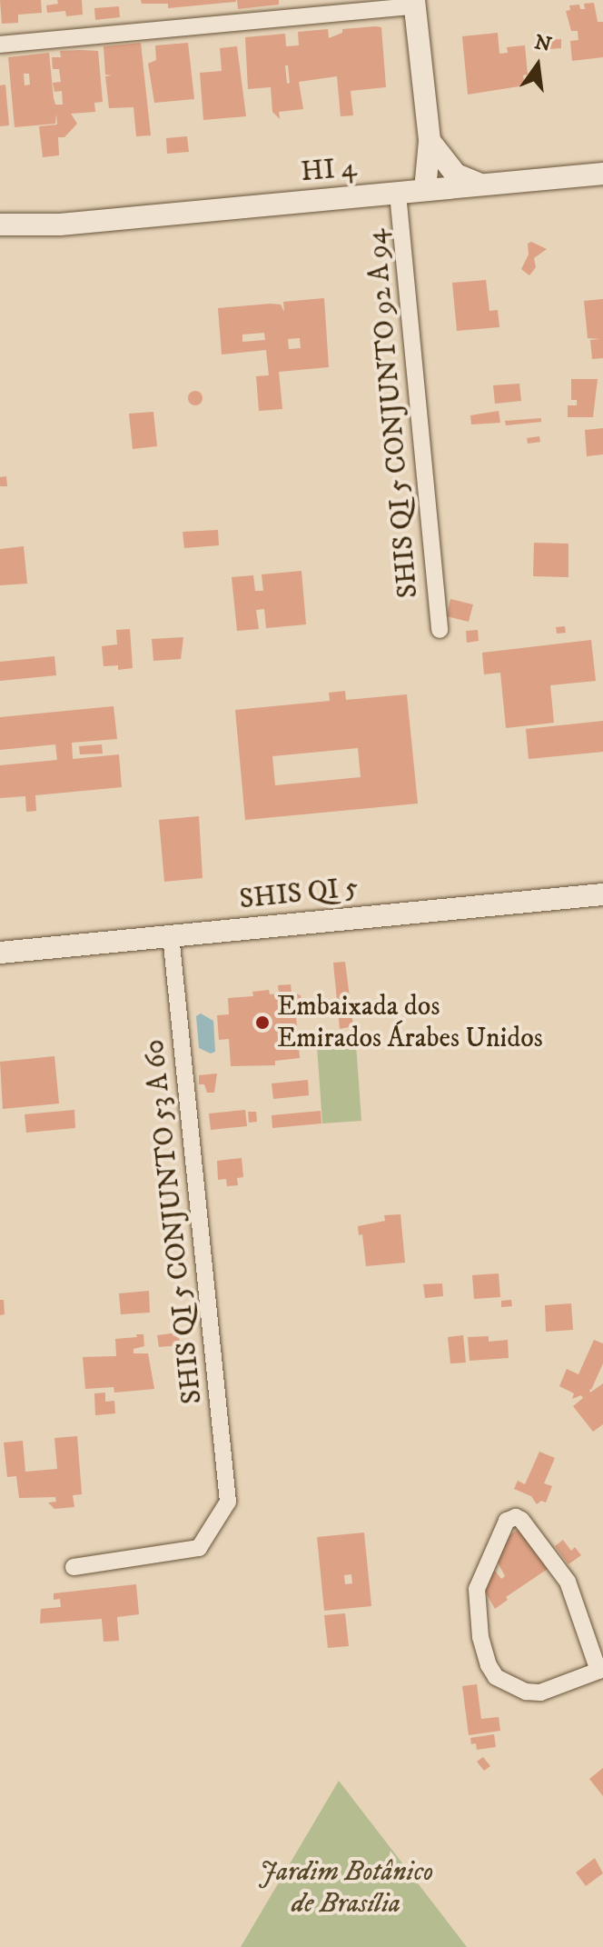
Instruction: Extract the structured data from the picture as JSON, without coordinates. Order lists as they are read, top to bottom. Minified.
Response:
{"streets":{"street":["HI 4","SHIS QI 5 CONJUNTO 92 A 94","SHIS QI 5","SHIS QI 5 CONJUNTO 53 A 60"]},"crossings":[["HI 4","SHIS QI 5 CONJUNTO 92 A 94"],["SHIS QI 5","SHIS QI 5 CONJUNTO 53 A 60"]],"parks":["Jardim Botânico de Brasília"],"places":["Embaixada dos Emirados Árabes Unidos"],"north":"top"}
